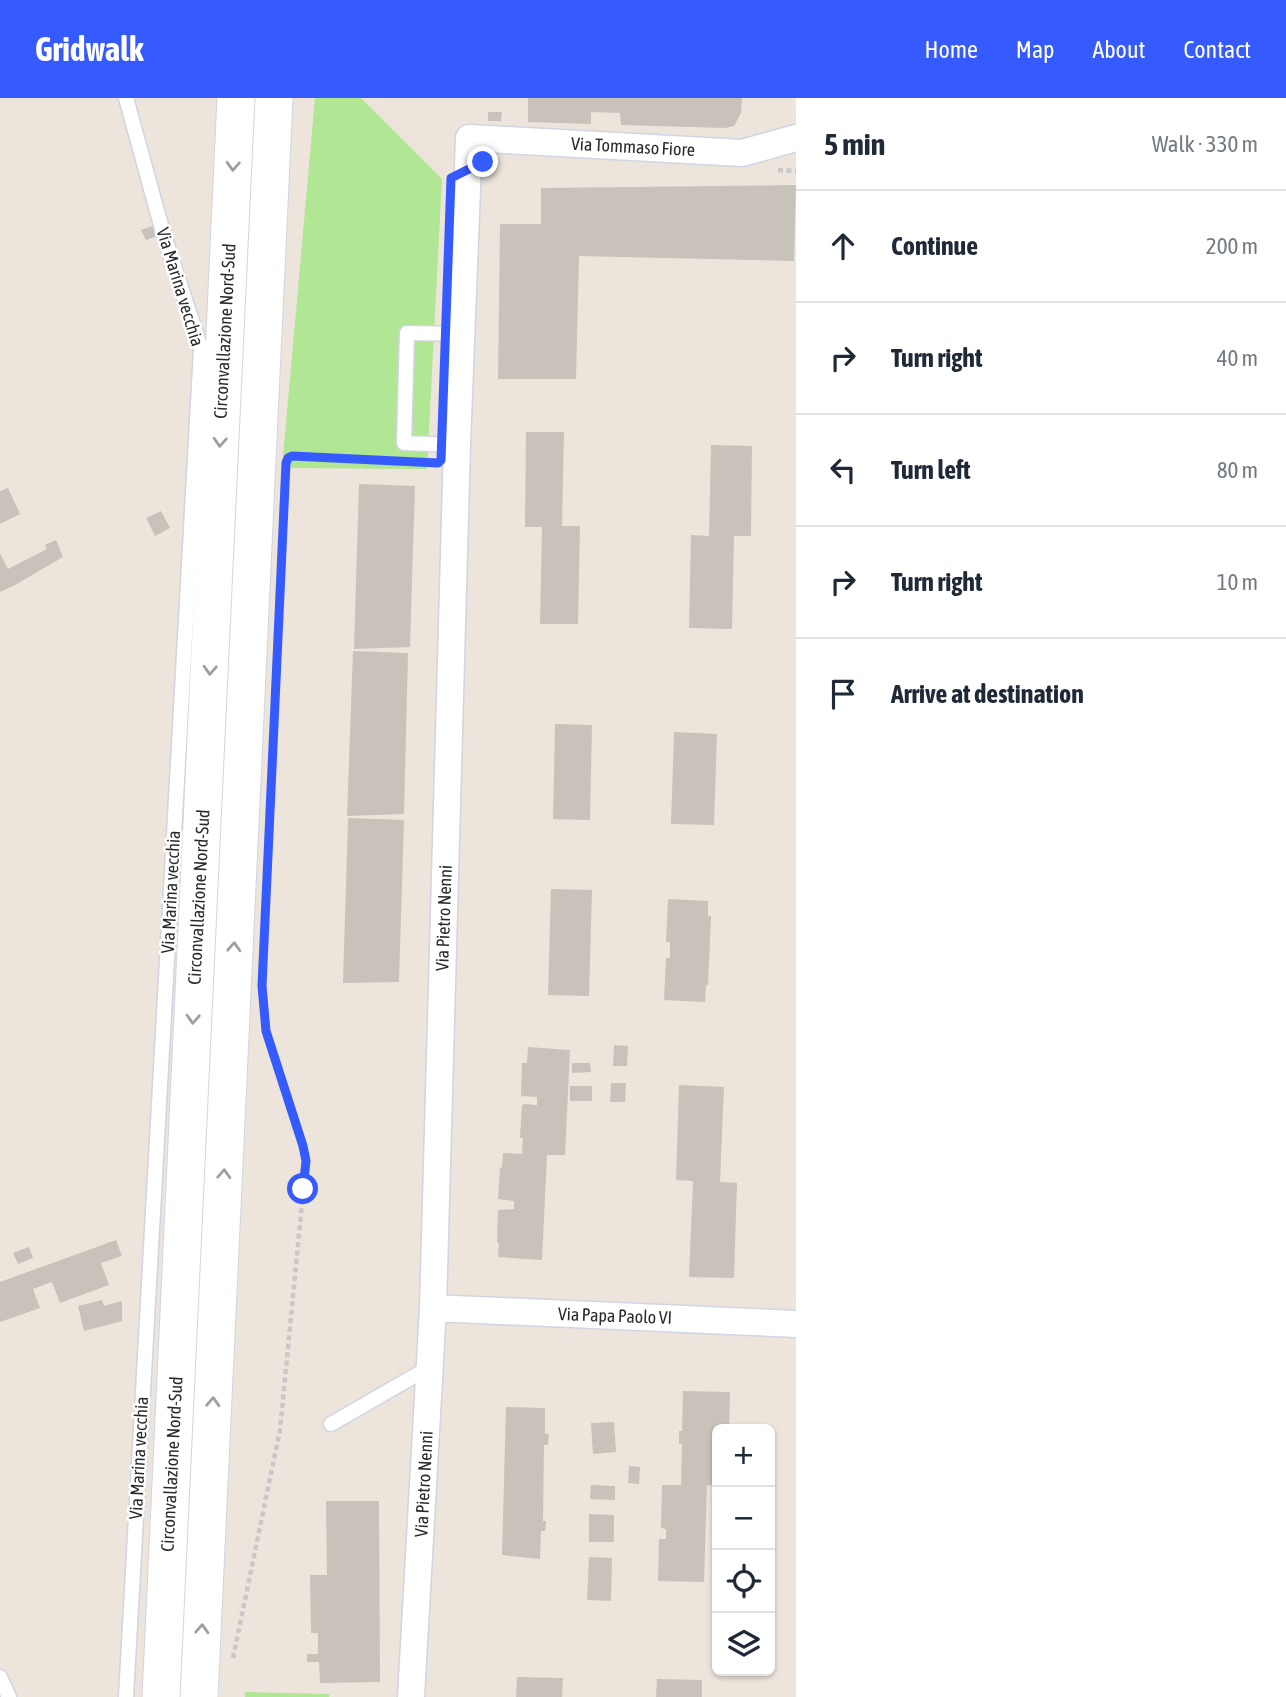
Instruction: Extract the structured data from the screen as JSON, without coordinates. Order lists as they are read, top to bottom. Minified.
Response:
{"streets":{"main road":["Circonvallazione Nord-Sud"],"street":["Via Tommaso Fiore","Via Pietro Nenni","Via Papa Paolo VI"],"lane":["Via Marina vecchia"]},"crossings":[["Via Tommaso Fiore","Via Pietro Nenni"],["Via Pietro Nenni","Via Papa Paolo VI"]],"page":{"header":"Gridwalk","nav":["Home","Map","About","Contact"],"heading":["5 min","Walk · 330 m"],"list":[["Continue","200 m"],["Turn right","40 m"],["Turn left","80 m"],["Turn right","10 m"],"Arrive at destination"],"map_buttons":["+","−"]}}
